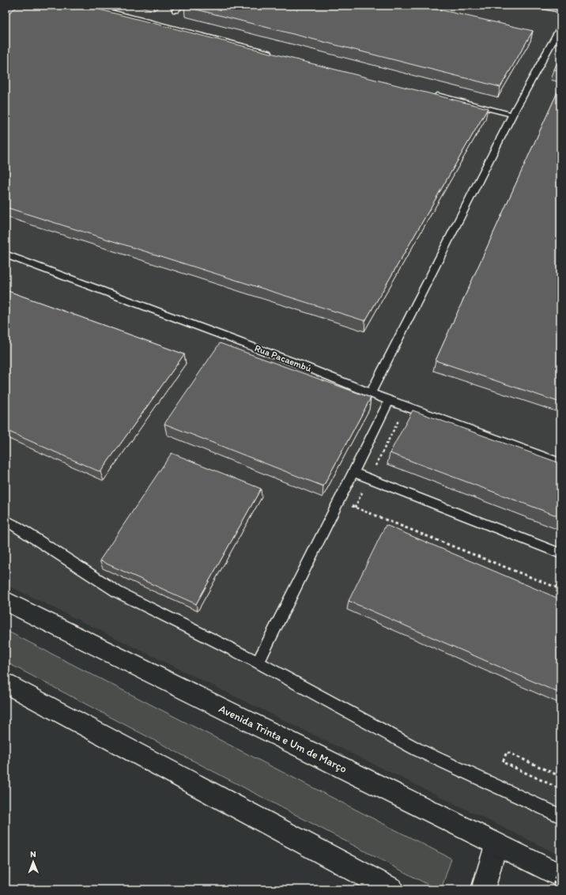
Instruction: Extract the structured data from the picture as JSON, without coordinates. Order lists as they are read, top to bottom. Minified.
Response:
{"streets":{"main road":["Avenida Trinta e Um de Março"],"lane":["Rua Pacaembú"]},"north":"top"}
